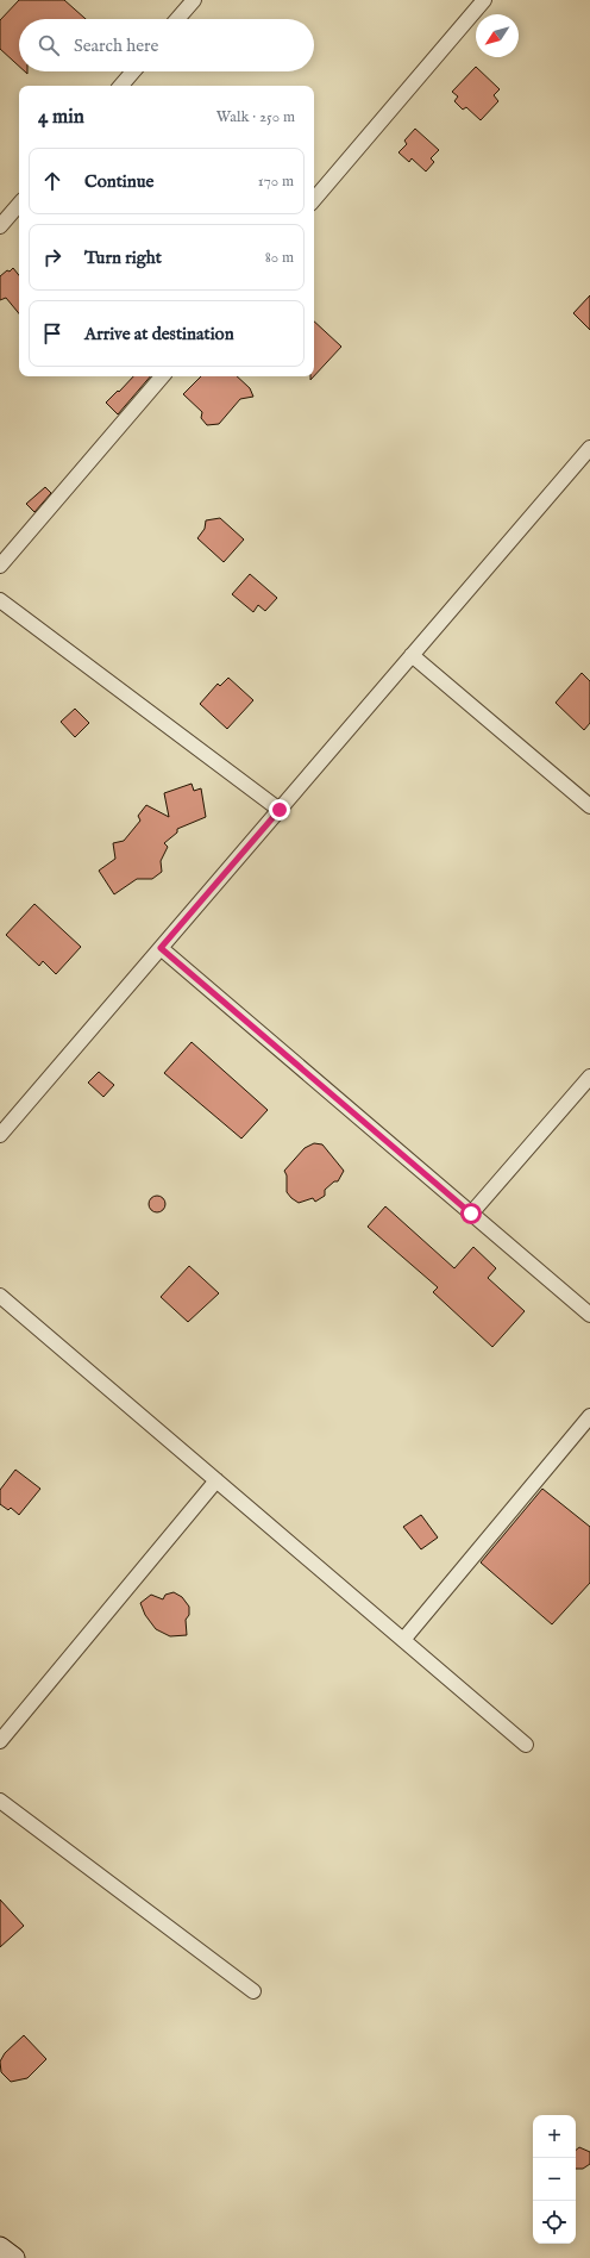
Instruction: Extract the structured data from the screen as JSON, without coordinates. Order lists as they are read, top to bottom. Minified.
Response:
{"north":"bottom left","page":{"search":"Search here","heading":["4 min","Walk · 250 m"],"list":[["Continue","170 m"],["Turn right","80 m"],"Arrive at destination"],"map_buttons":["+","−"]}}
